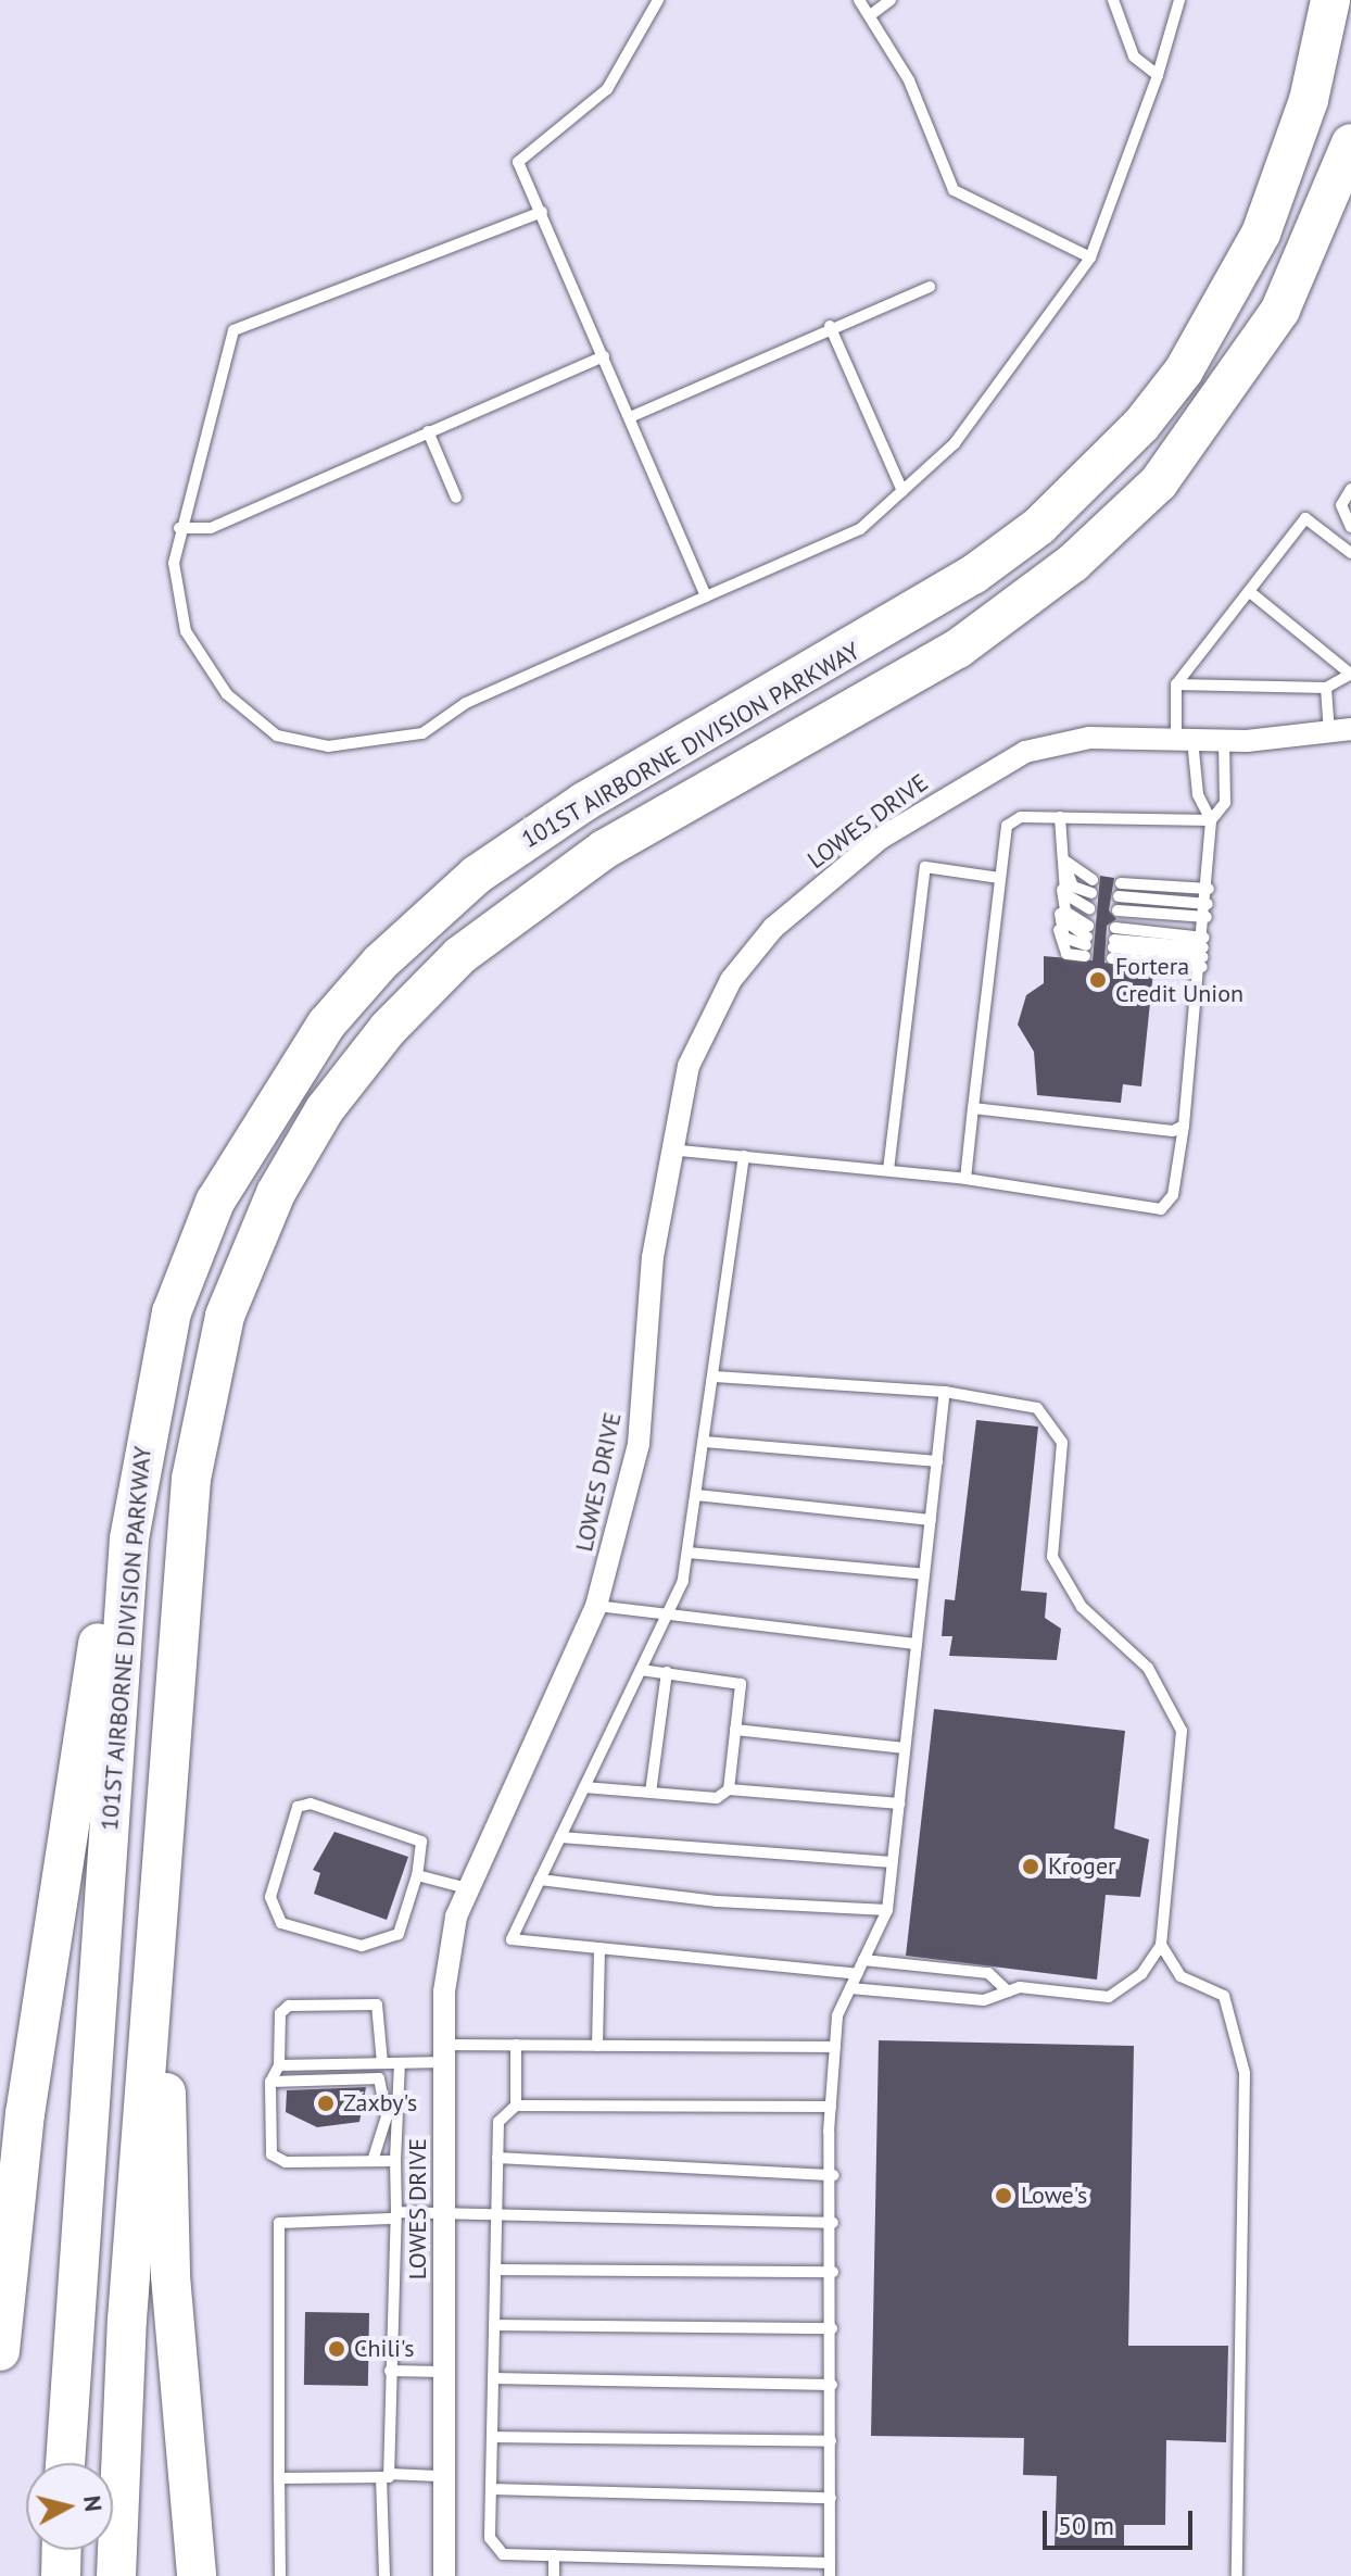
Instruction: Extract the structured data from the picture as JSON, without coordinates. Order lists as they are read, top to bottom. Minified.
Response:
{"streets":{"highway":["101ST AIRBORNE DIVISION PARKWAY"],"street":["LOWES DRIVE"]},"places":["Fortera Credit Union","Kroger","Zaxby's","Lowe's","Chili's"],"scale_bar":"50 m","north":"right"}
